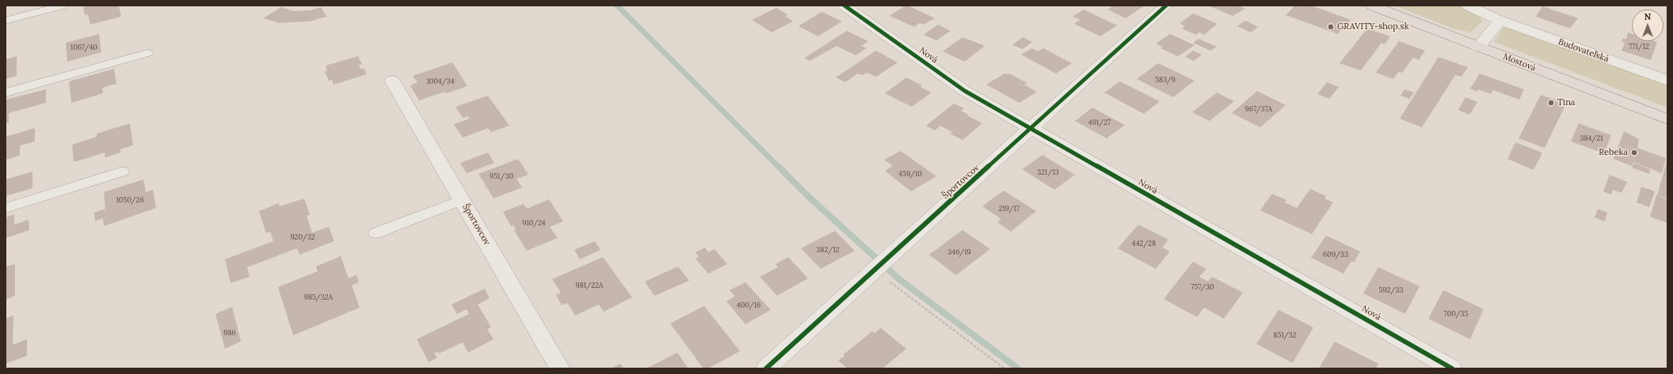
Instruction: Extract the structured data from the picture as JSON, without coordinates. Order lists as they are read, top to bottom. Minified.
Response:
{"streets":{"main road":["Mostová"],"street":["Budovateľská","Nová","Športovcov"]},"crossings":[["Nová","Športovcov"]],"places":["GRAVITY-shop.sk","Tina","Rebeka"],"house_numbers":["771/12","1067/40","583/9","1004/34","967/37A","491/27","384/21","321/13","459/10","951/30","1050/26","219/17","910/24","920/32","442/28","382/12","346/19","609/33","981/22A","757/30","592/33","985/32A","400/16","700/35","986","851/32"],"north":"top"}
